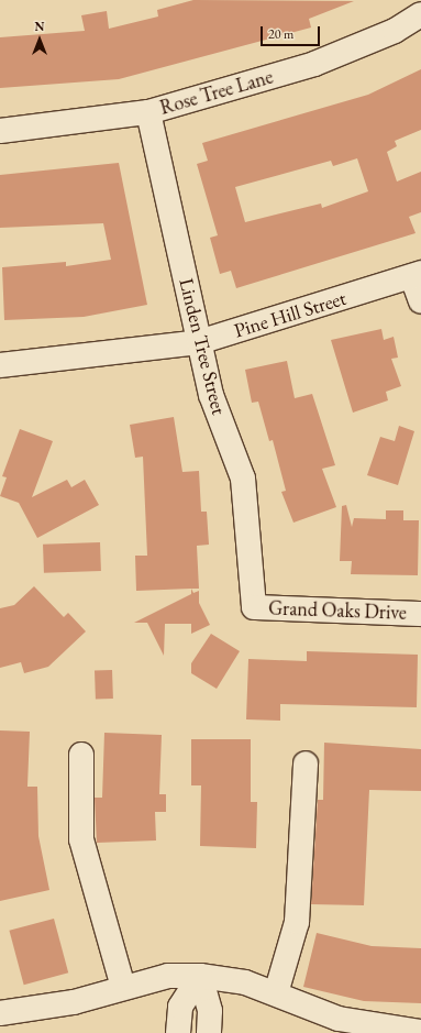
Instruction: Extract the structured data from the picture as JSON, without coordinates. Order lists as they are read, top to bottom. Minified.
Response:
{"streets":{"street":["Rose Tree Lane","Pine Hill Street","Linden Tree Street","Grand Oaks Drive"]},"crossings":[["Rose Tree Lane","Linden Tree Street"],["Pine Hill Street","Linden Tree Street"],["Linden Tree Street","Grand Oaks Drive"]],"scale_bar":"20 m","north":"top"}
